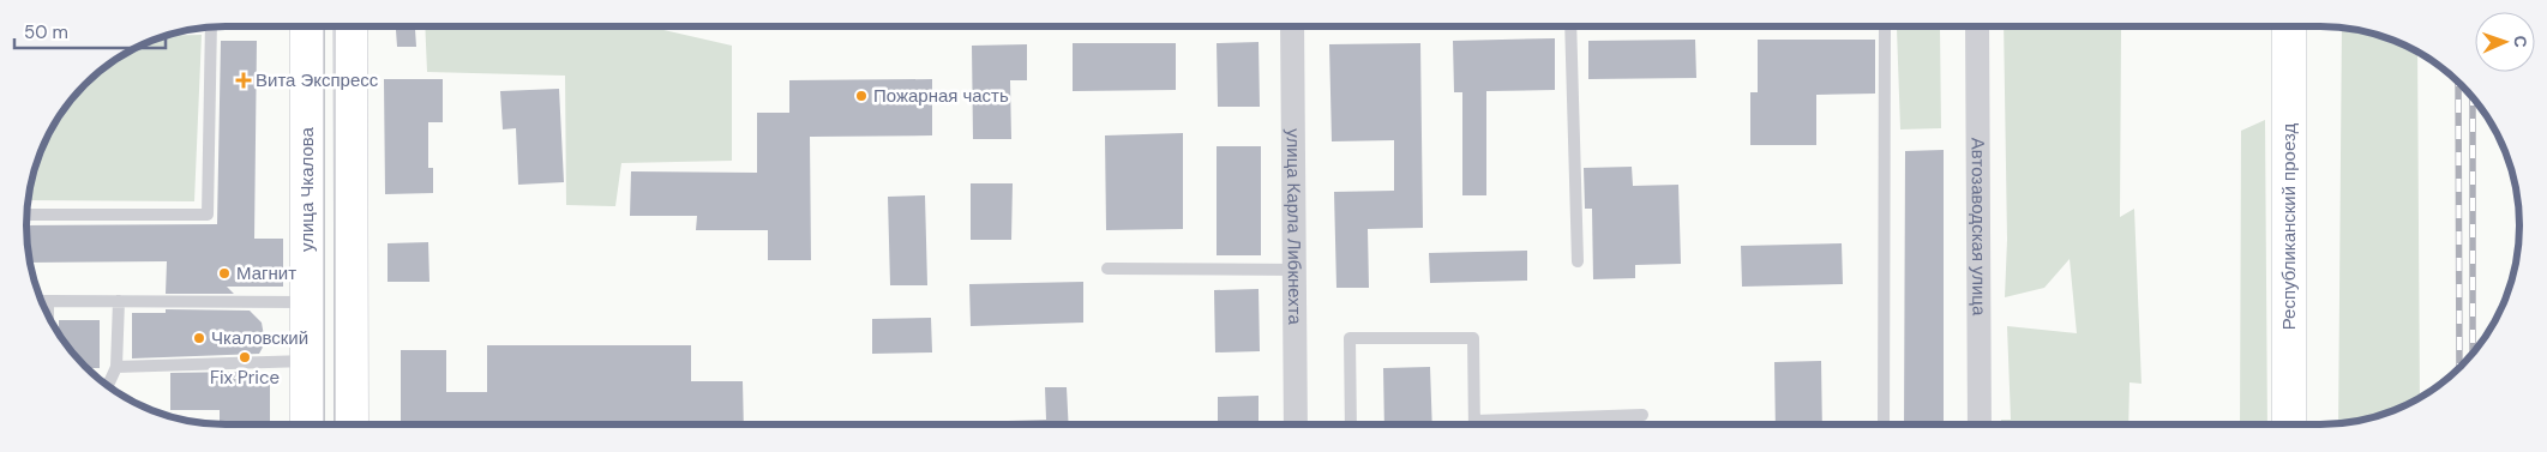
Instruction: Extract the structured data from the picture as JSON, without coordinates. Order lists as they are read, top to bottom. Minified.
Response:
{"streets":{"main road":["улица Чкалова","Республиканский проезд"],"street":["улица Карла Либкнехта","Автозаводская улица"]},"places":{"health":["Вита Экспресс"],"other":["Пожарная часть","Магнит","Чкаловский","Fix Price"]},"scale_bar":"50 m","north":"right"}
